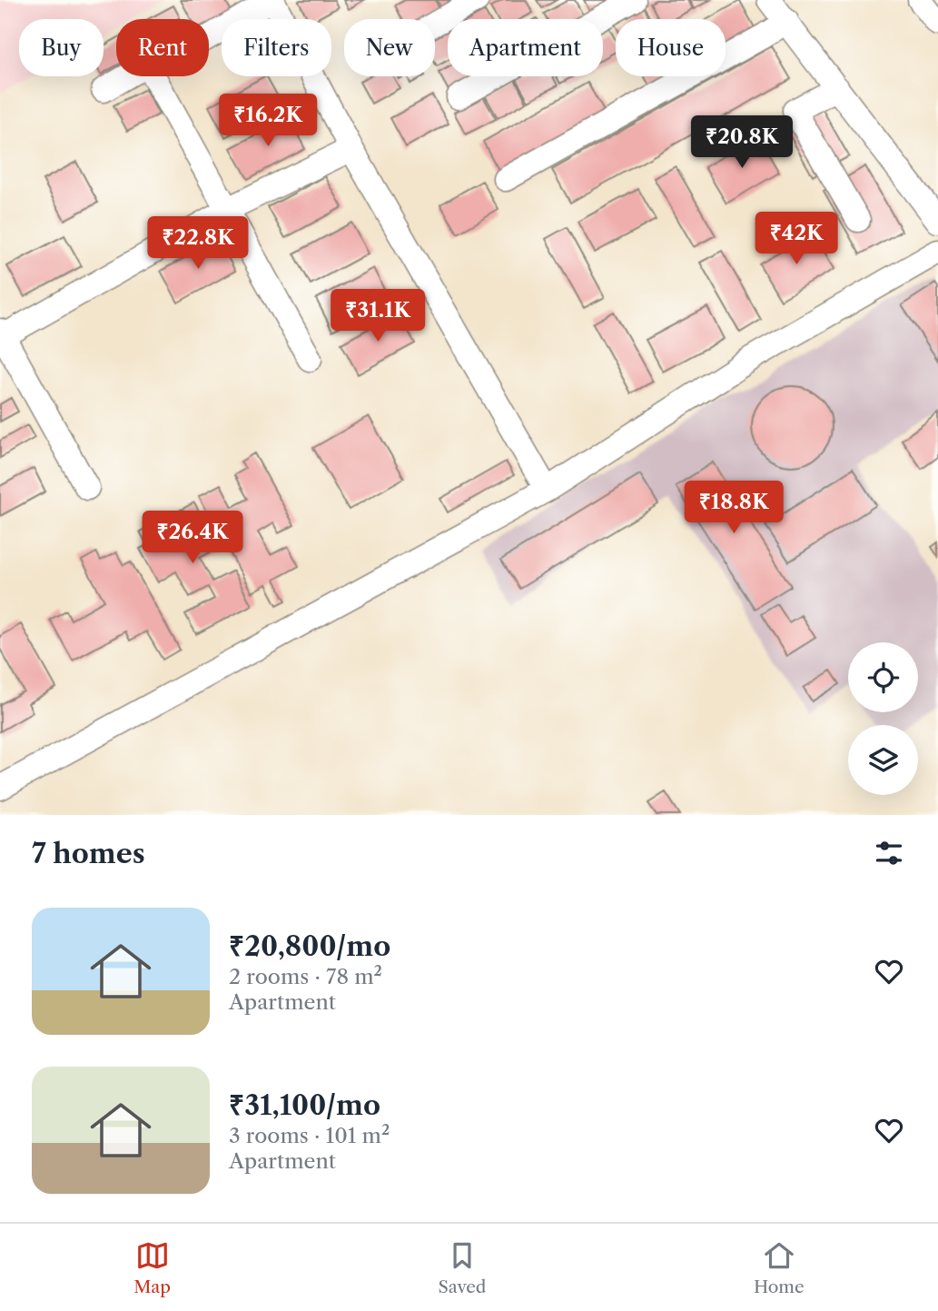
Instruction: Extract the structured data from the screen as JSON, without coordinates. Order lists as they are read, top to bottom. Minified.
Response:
{"page":{"chip":["Buy","Rent","Filters","New","Apartment","House"],"price":["₹16.2K","₹20.8K","₹42K","₹22.8K","₹31.1K","₹18.8K","₹26.4K"],"heading":"7 homes","list":[{"name":"₹20,800/mo","note":"2 rooms · 78 m² · Apartment"},{"name":"₹31,100/mo","note":"3 rooms · 101 m² · Apartment"}],"tabs":["Map","Saved","Home"]}}
